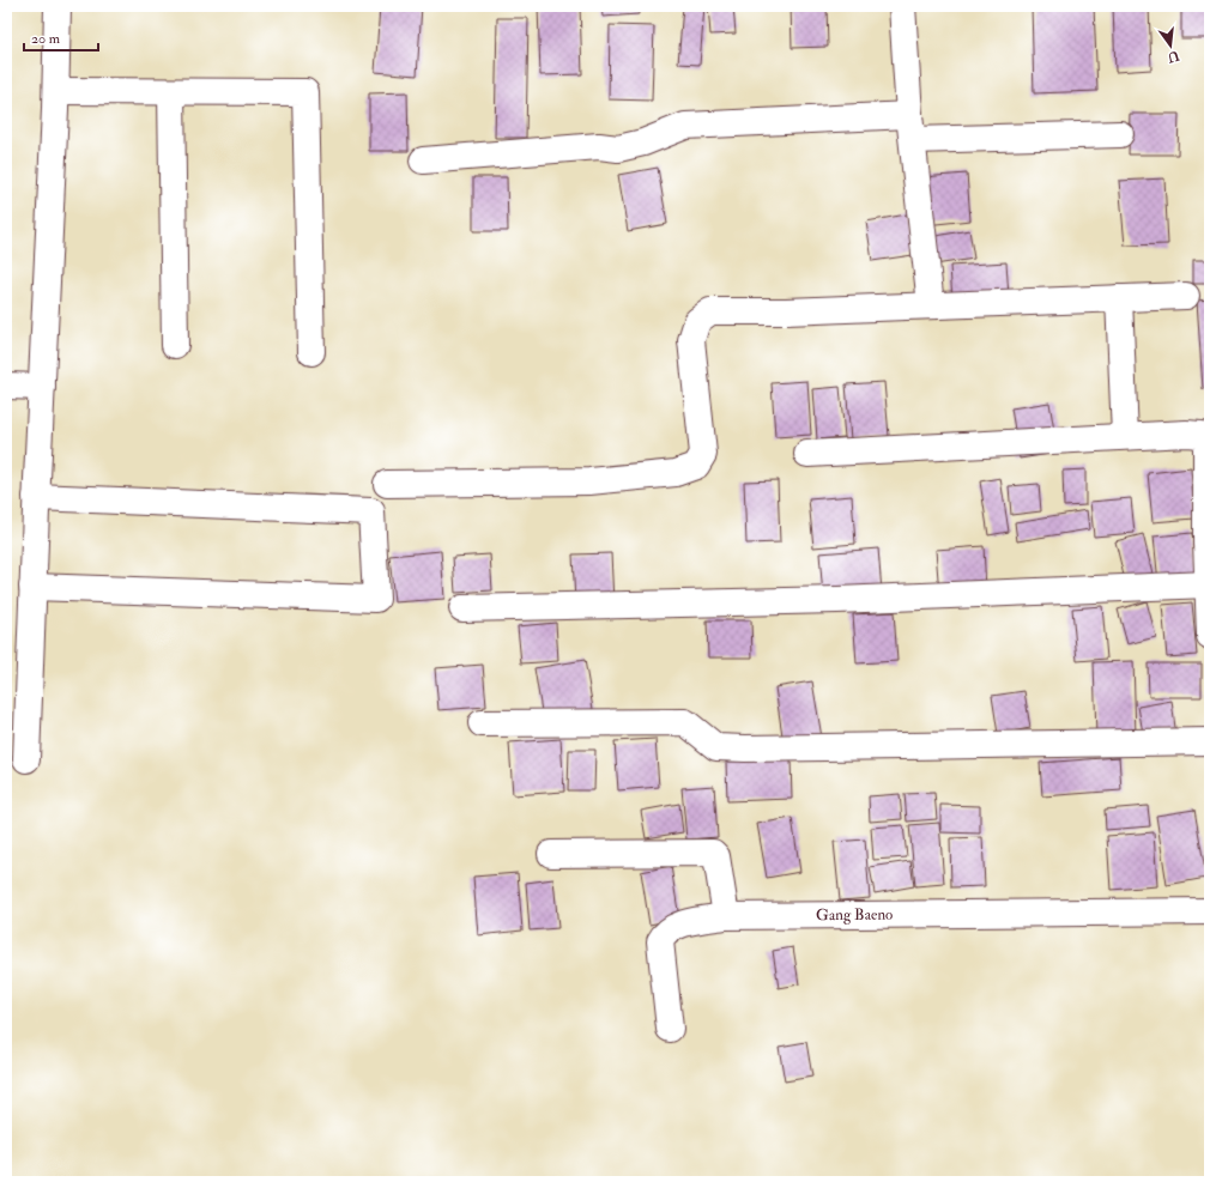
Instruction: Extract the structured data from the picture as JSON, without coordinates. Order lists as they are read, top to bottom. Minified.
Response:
{"streets":{"street":["Gang Baeno"]},"scale_bar":"20 m","north":"bottom"}
